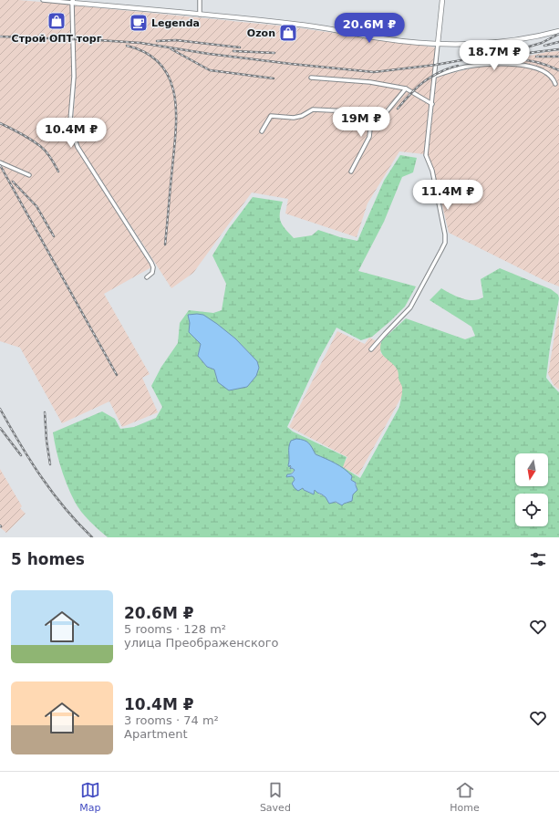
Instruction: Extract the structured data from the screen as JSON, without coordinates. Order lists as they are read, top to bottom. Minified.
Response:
{"places":{"shop":["Строй ОПТ торг","Ozon"],"cafe":["Legenda"]},"north":"bottom","page":{"price":["20.6M ₽","18.7M ₽","19M ₽","10.4M ₽","11.4M ₽"],"heading":"5 homes","list":[{"name":"20.6M ₽","note":"5 rooms · 128 m² · улица Преображенского"},{"name":"10.4M ₽","note":"3 rooms · 74 m² · Apartment"}],"tabs":["Map","Saved","Home"]}}
